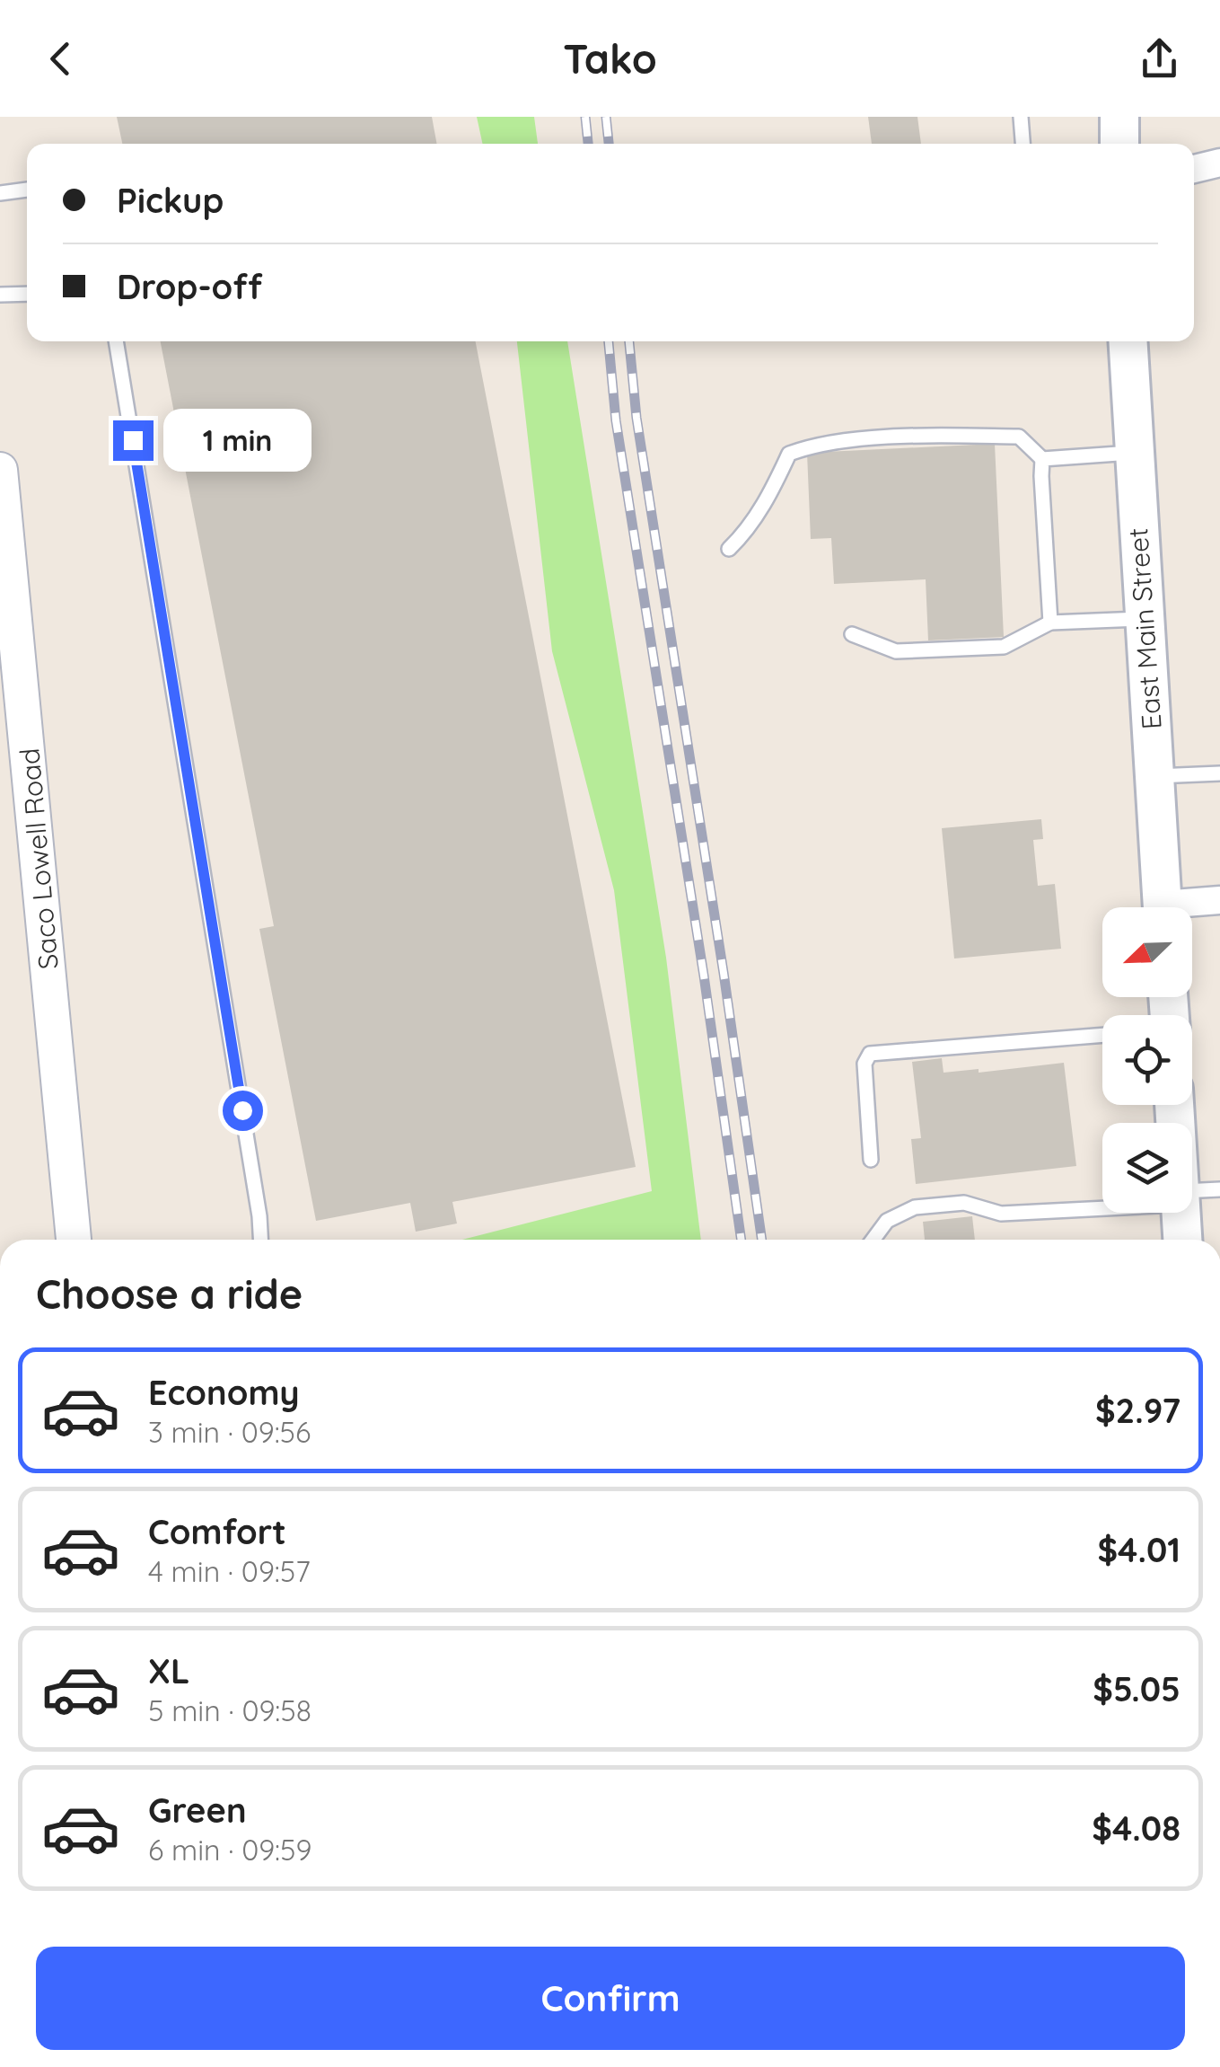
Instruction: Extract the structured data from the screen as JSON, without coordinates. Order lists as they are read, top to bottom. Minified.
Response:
{"streets":{"main road":["East Main Street"],"street":["Saco Lowell Road"]},"north":"bottom left","page":{"header":"Tako","banner":["Pickup","Drop-off"],"bubble":"1 min","heading":"Choose a ride","list":[{"name":"Economy","note":"3 min · 09:56","value":"$2.97"},{"name":"Comfort","note":"4 min · 09:57","value":"$4.01"},{"name":"XL","note":"5 min · 09:58","value":"$5.05"},{"name":"Green","note":"6 min · 09:59","value":"$4.08"}],"buttons":"Confirm"}}
